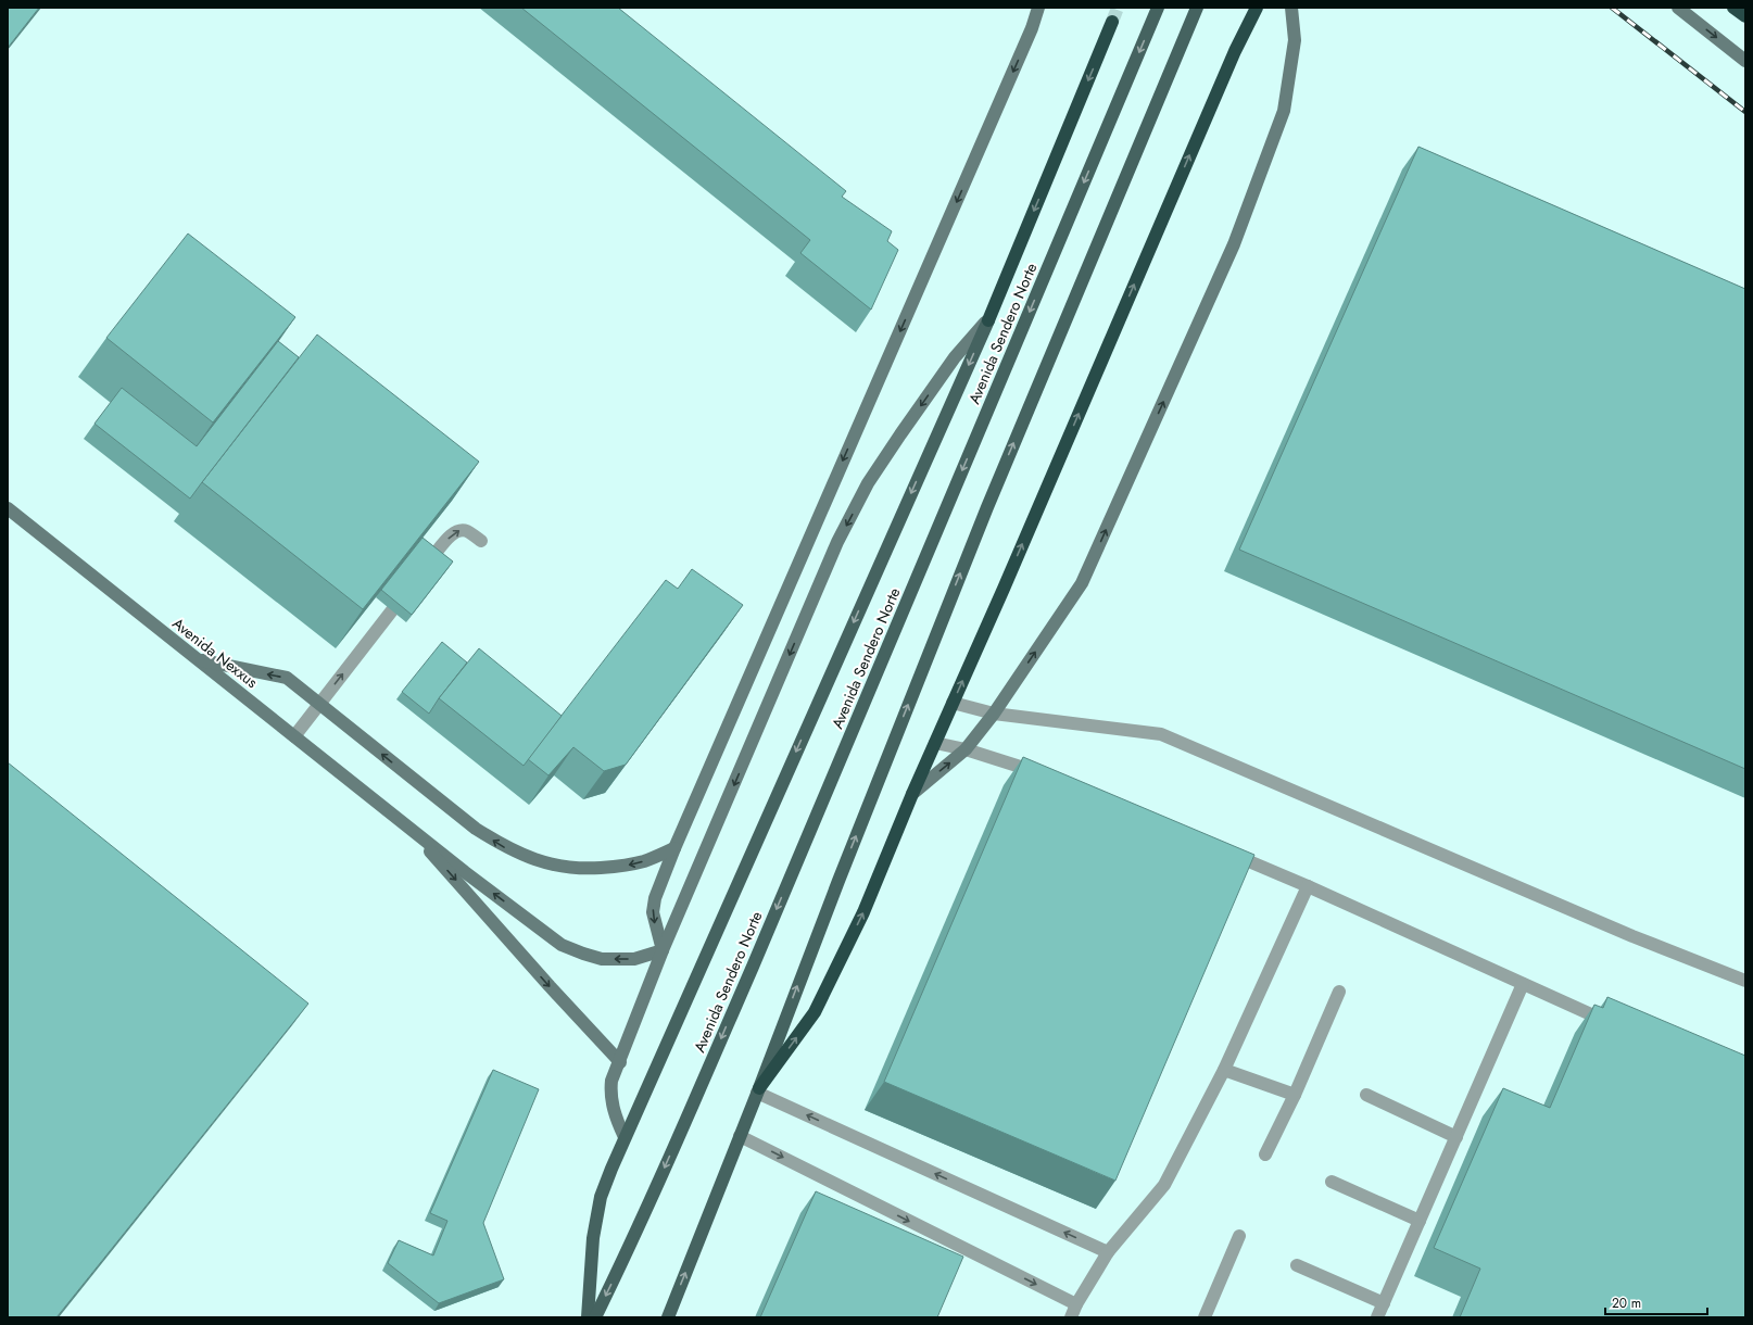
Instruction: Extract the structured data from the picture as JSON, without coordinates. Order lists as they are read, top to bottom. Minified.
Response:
{"streets":{"main road":["Avenida Sendero Norte"],"street":["Avenida Nexxus"]},"scale_bar":"20 m"}
